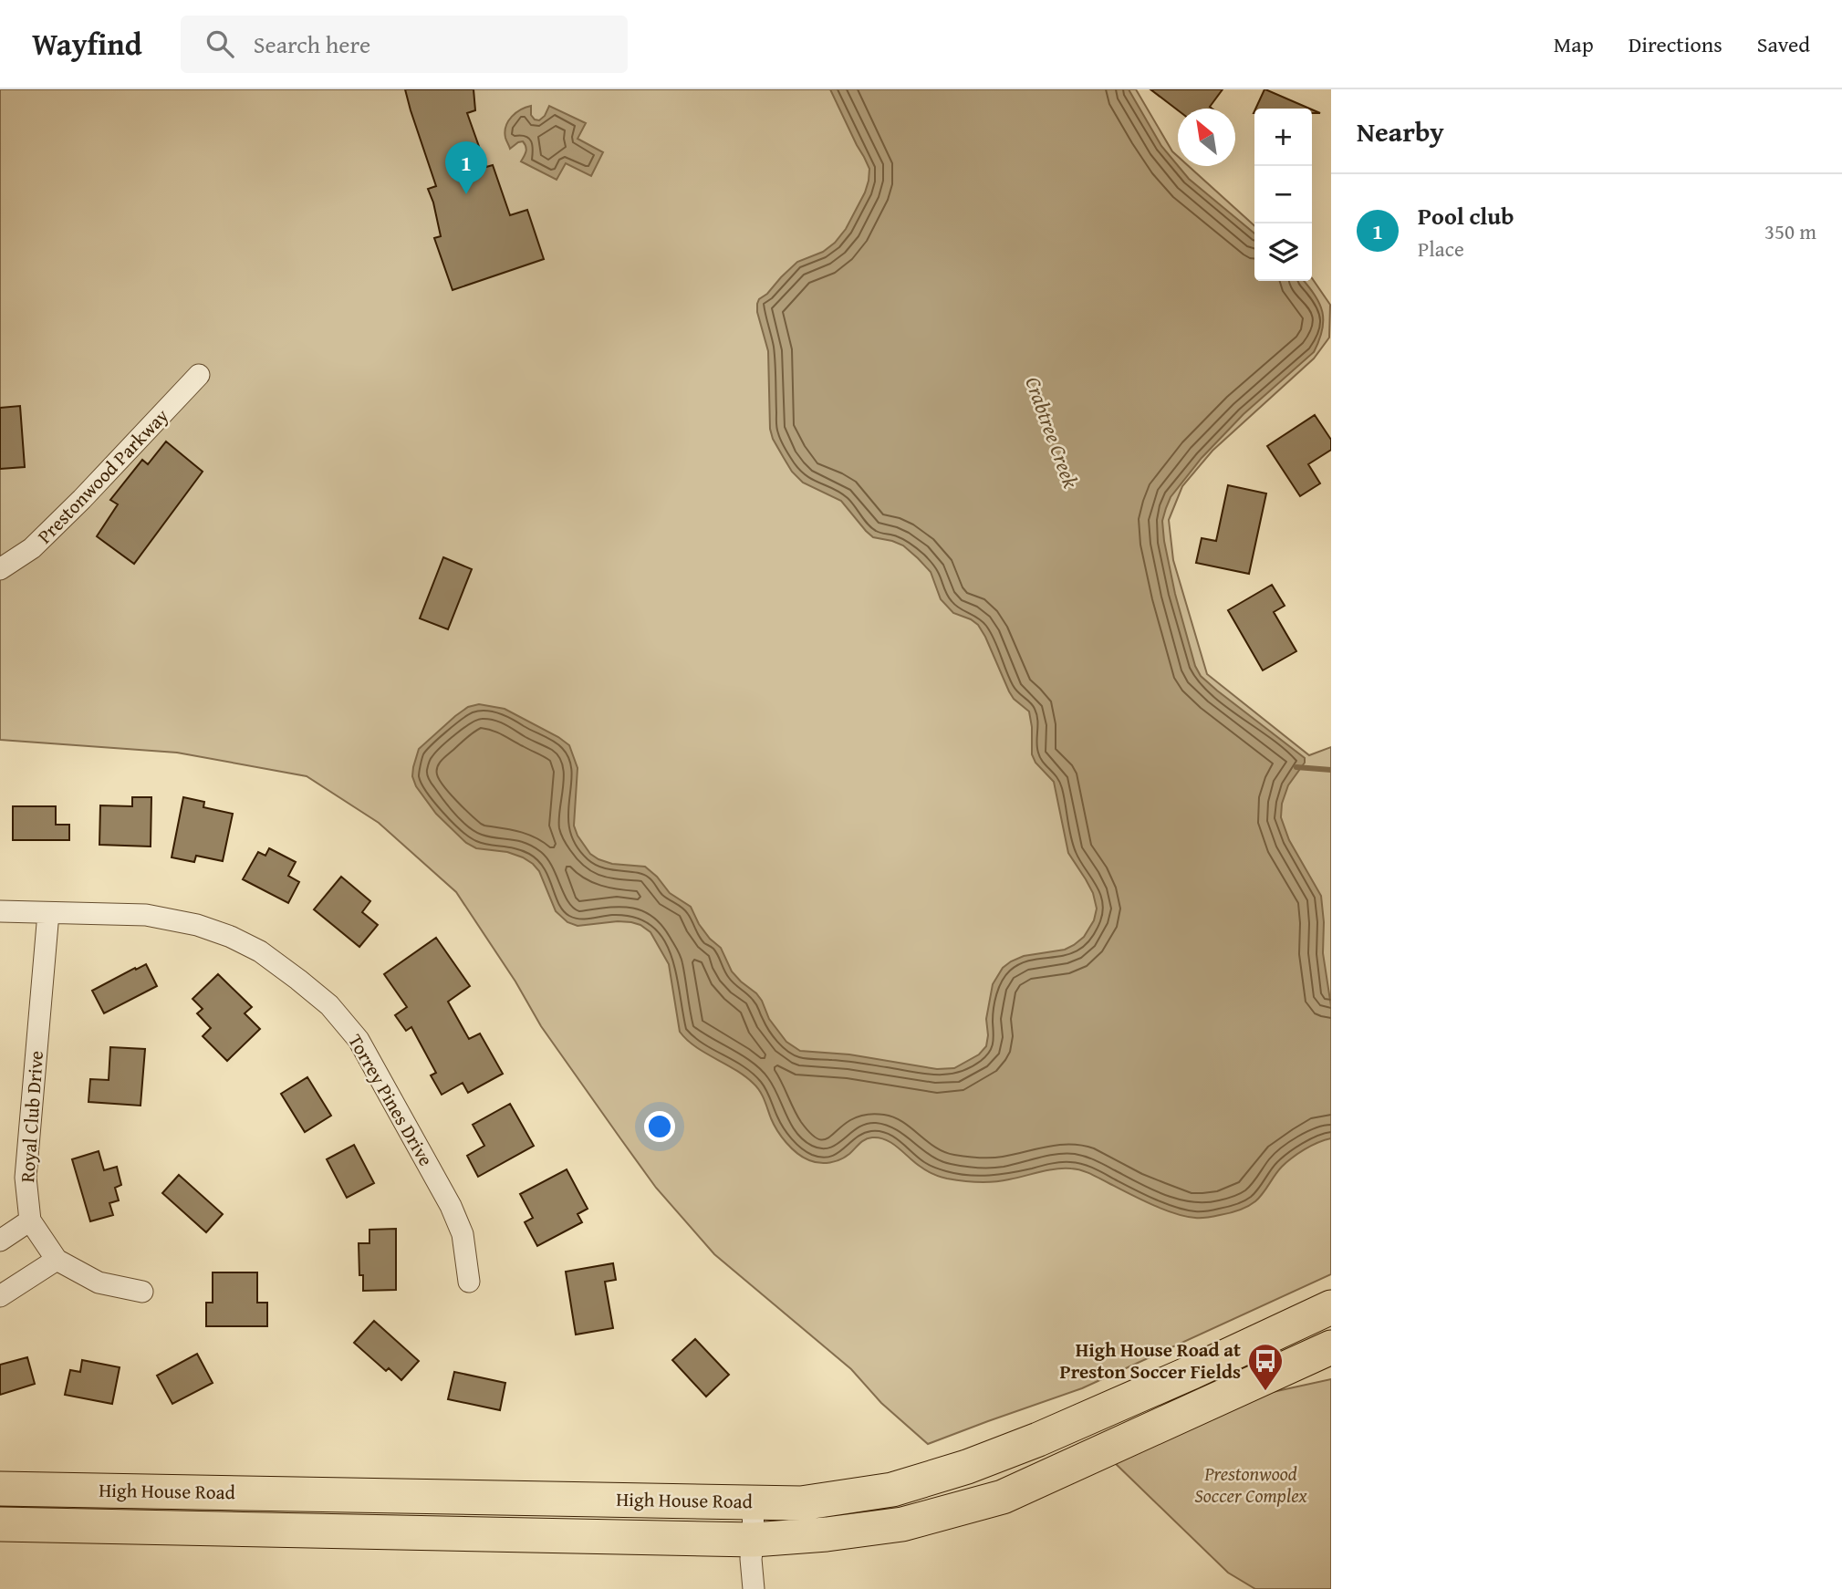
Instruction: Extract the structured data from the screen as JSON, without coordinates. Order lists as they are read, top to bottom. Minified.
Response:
{"streets":{"main road":["High House Road"],"street":["Prestonwood Parkway","Torrey Pines Drive","Royal Club Drive"]},"crossings":[["Torrey Pines Drive","Royal Club Drive"]],"water":["Crabtree Creek"],"parks":["Prestonwood Soccer Complex"],"places":{"bus stop":["High House Road at Preston Soccer Fields"]},"north":"top left","page":{"header":"Wayfind","search":"Search here","nav":["Map","Directions","Saved"],"heading":"Nearby","map_buttons":["+","−"],"pins":"1","list":[{"mark":"1","name":"Pool club","note":"Place","value":"350 m"}]}}
